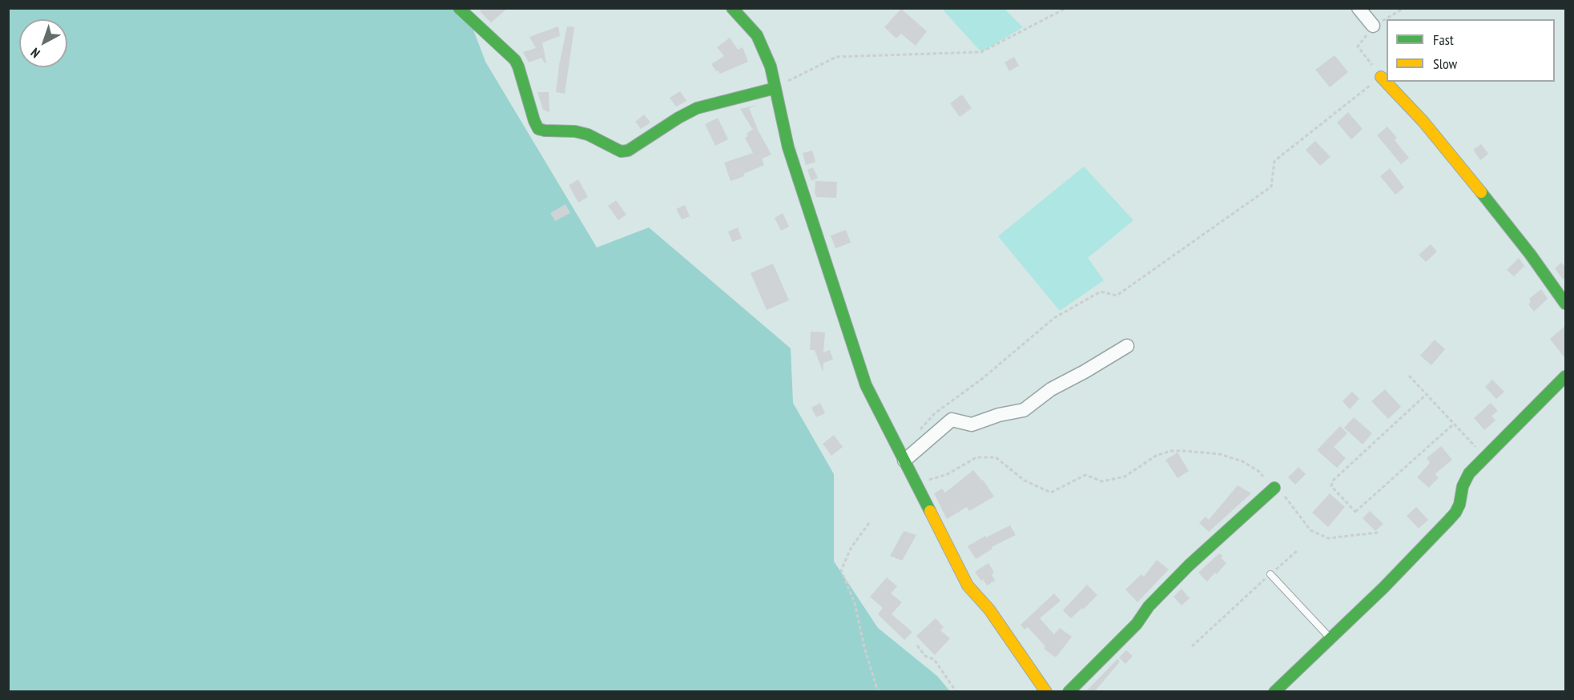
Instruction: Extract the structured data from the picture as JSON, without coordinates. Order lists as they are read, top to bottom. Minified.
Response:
{"legend":["Fast","Slow"],"north":"bottom left"}
